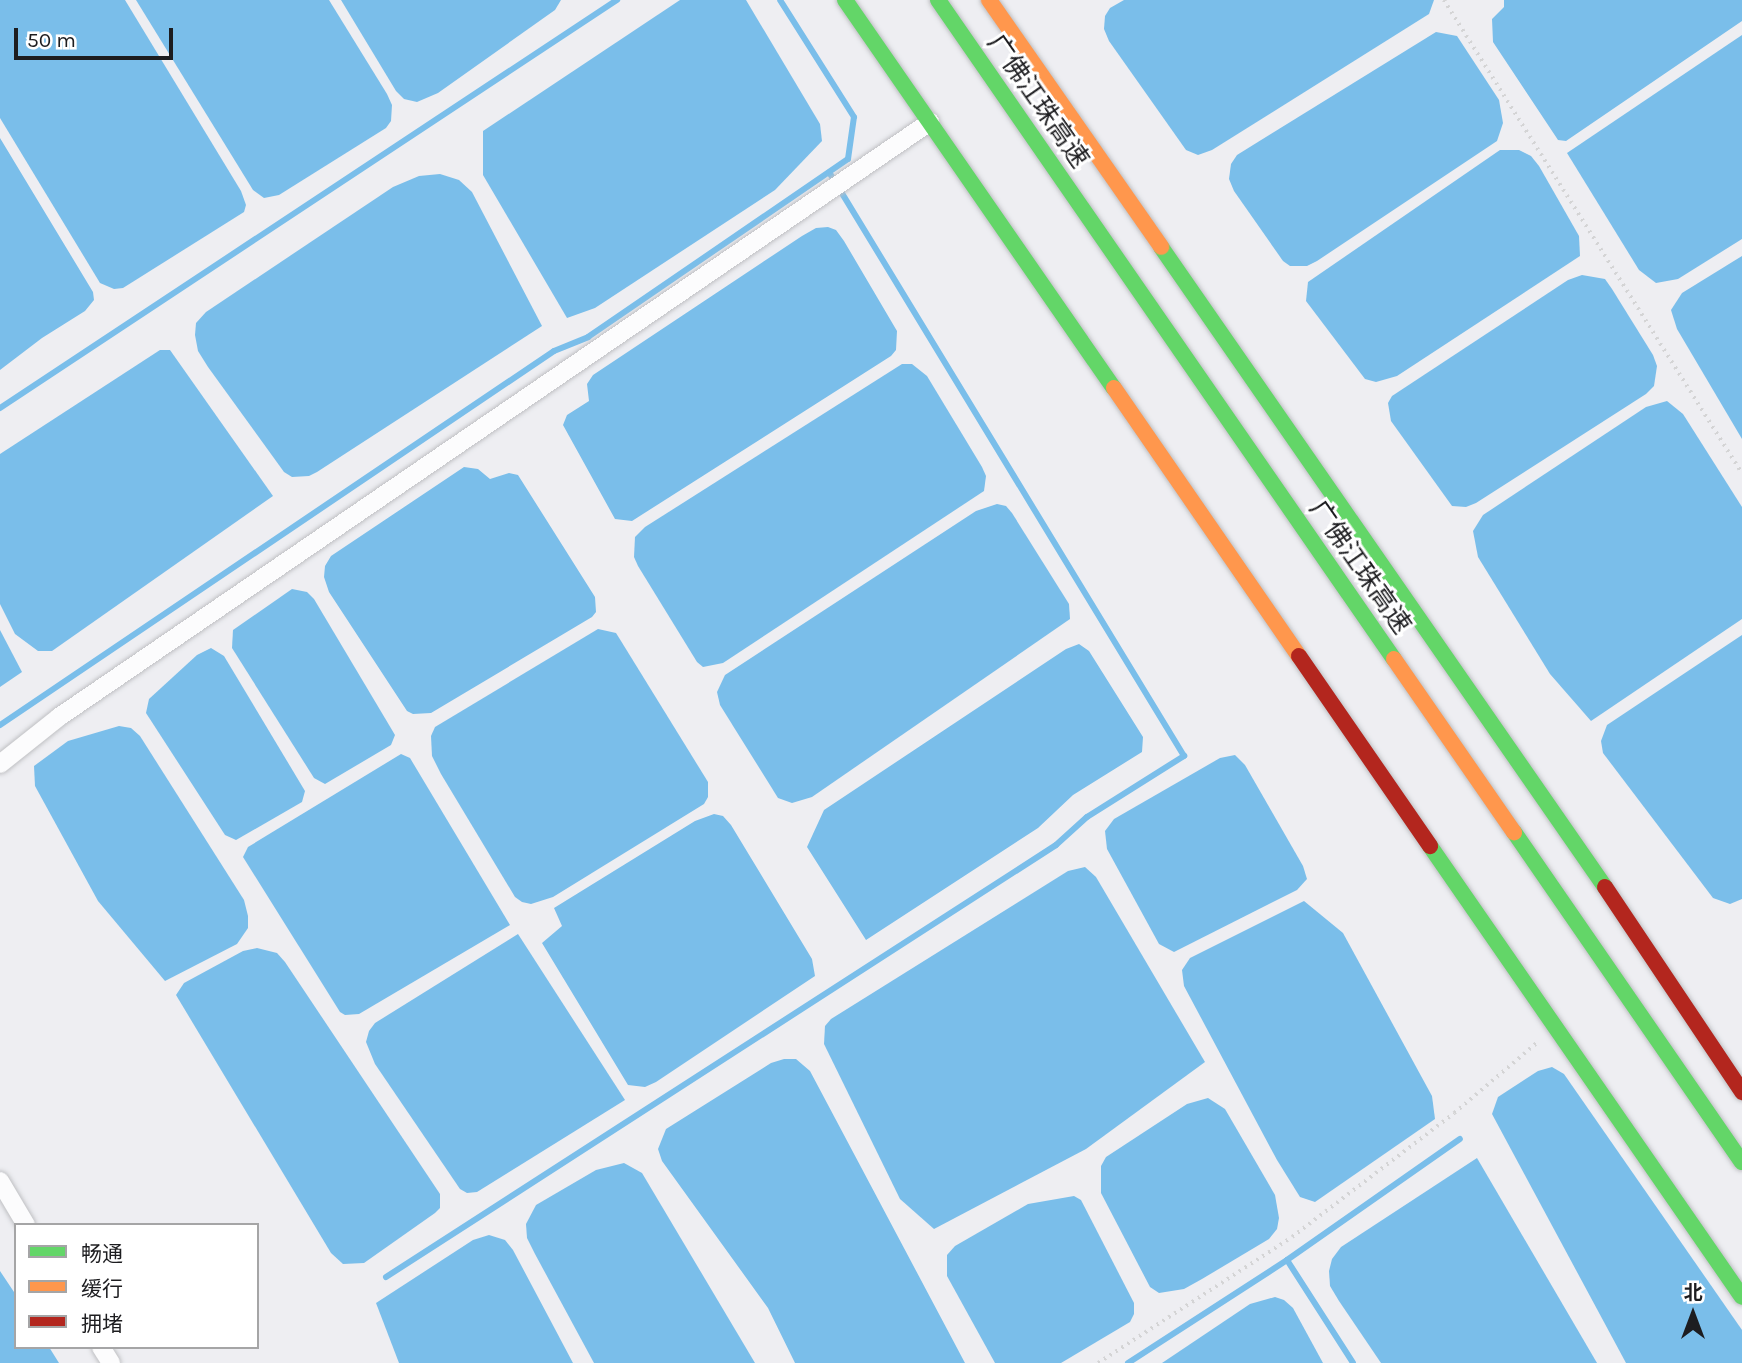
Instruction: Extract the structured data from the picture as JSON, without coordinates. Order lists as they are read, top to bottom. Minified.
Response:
{"streets":{"main road":["广佛江珠高速"]},"legend":["畅通","缓行","拥堵"],"scale_bar":"50 m","north":"top"}
